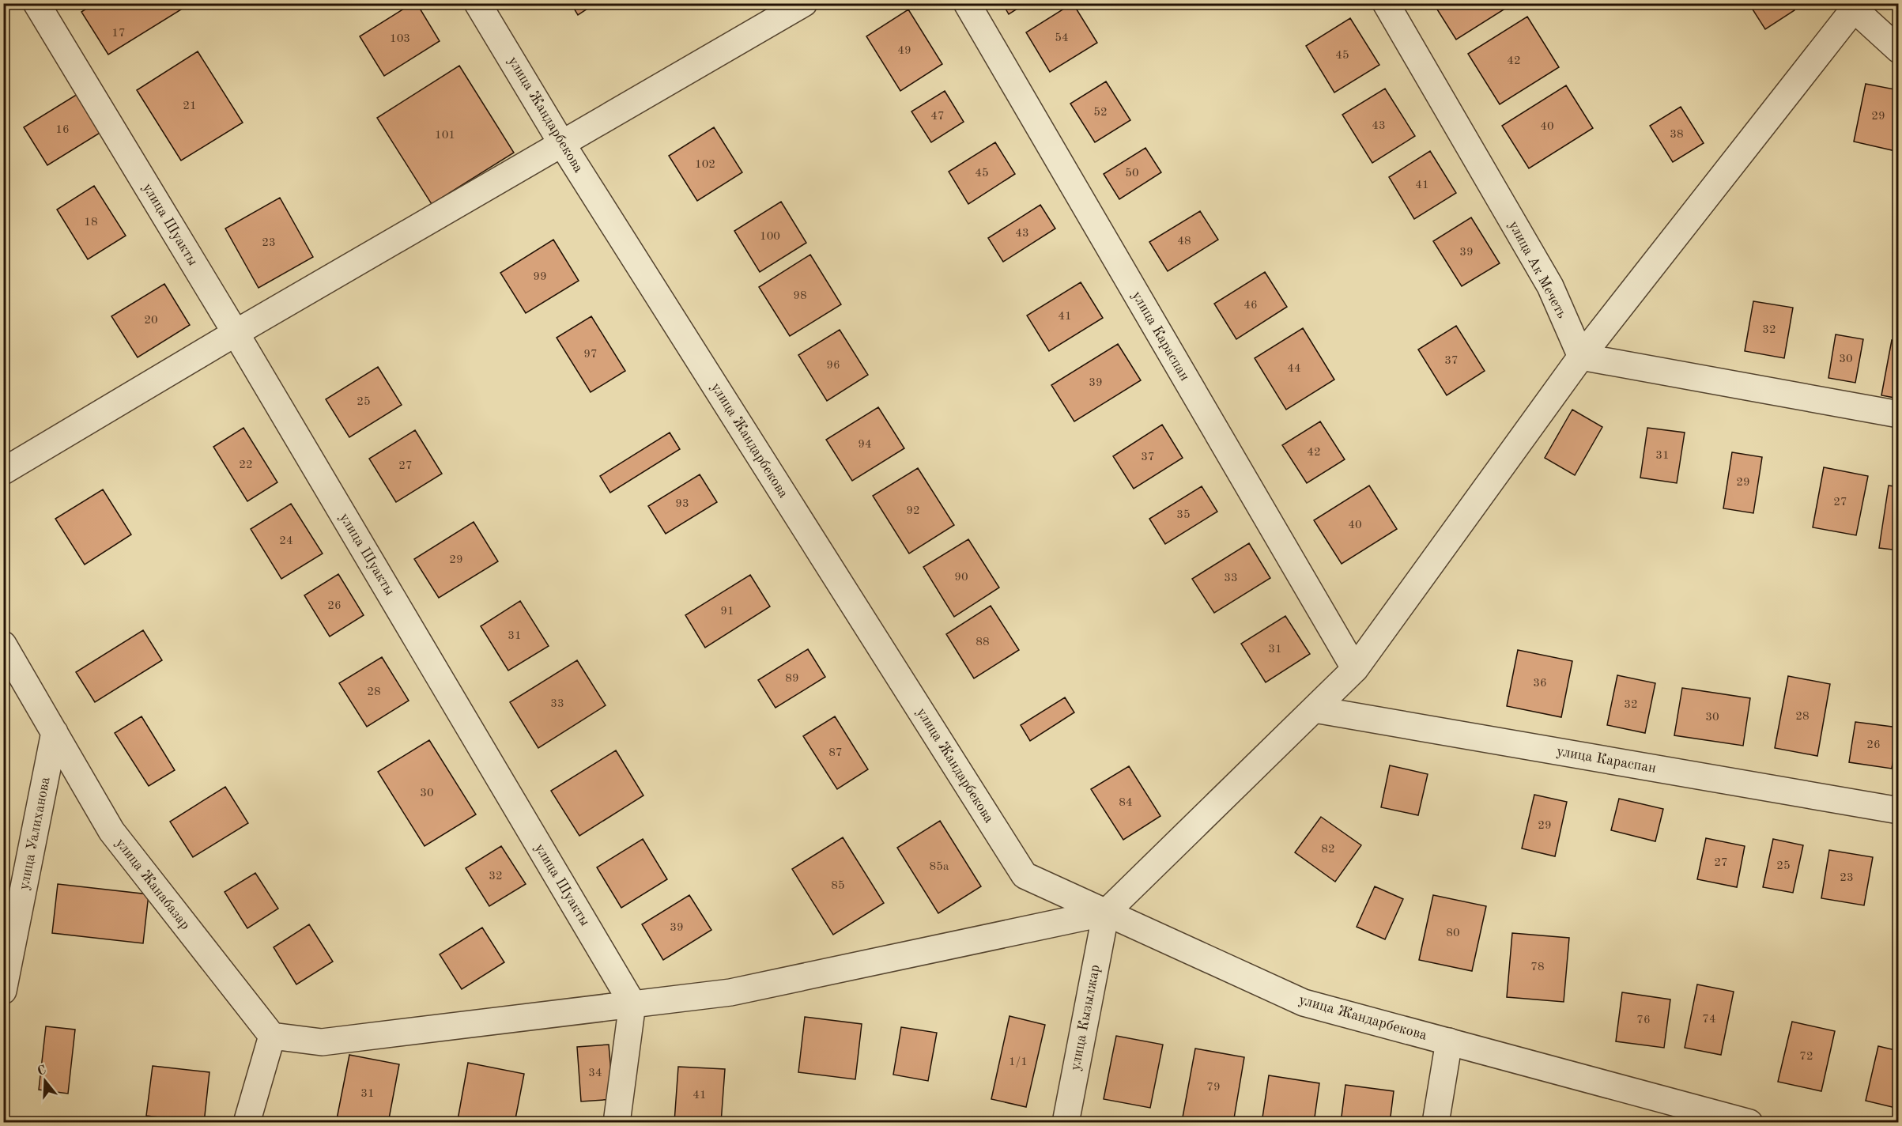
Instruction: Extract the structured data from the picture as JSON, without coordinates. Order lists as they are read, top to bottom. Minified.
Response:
{"streets":{"street":["улица Жандарбекова","улица Шуакты","улица Ак Мечеть","улица Караспан","улица Уалиханова","улица Жанабазар","улица Кызылжар"]},"crossings":[["улица Жандарбекова","улица Кызылжар"],["улица Уалиханова","улица Жанабазар"]],"house_numbers":["17","54","103","49","45","42","21","52","47","29","43","40","16","38","101","102","45","50","41","18","43","100","48","23","39","99","98","46","41","20","32","97","30","37","96","44","39","25","94","42","31","37","22","27","29","27","93","92","35","40","24","29","90","33","26","91","31","88","31","89","36","28","33","32","28","30","26","87","30","84","29","82","27","25","85а","32","23","85","39","80","78","74","76","72","1/1","34","79","31","41"],"north":"top"}
